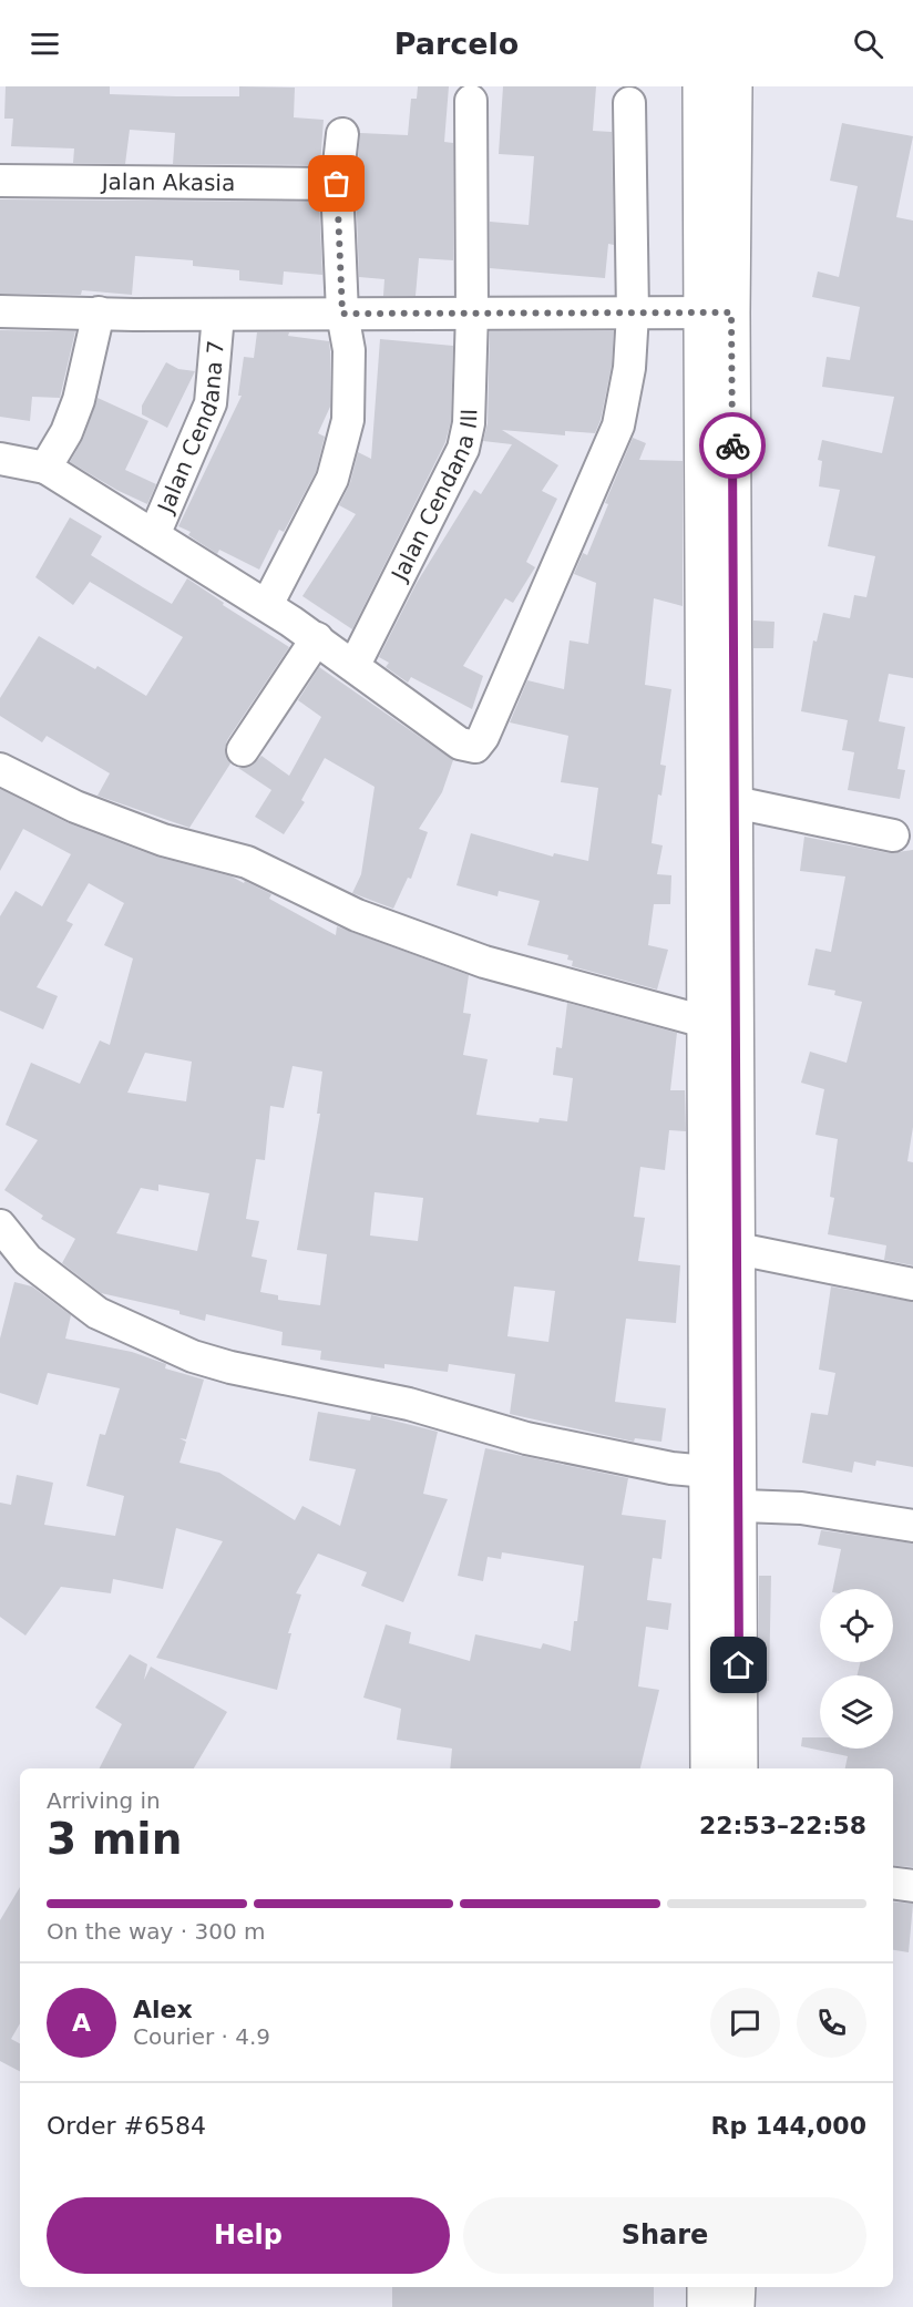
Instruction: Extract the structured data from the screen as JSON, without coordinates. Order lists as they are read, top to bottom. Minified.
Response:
{"streets":{"street":["Jalan Akasia","Jalan Cendana 7","Jalan Cendana III"]},"page":{"header":"Parcelo","heading":["3 min","Arriving in","22:53–22:58"],"panel":["Alex","Courier · 4.9","Order #6584","Rp 144,000"],"bar":"On the way · 300 m","round":"A","buttons":["Help","Share"]}}
